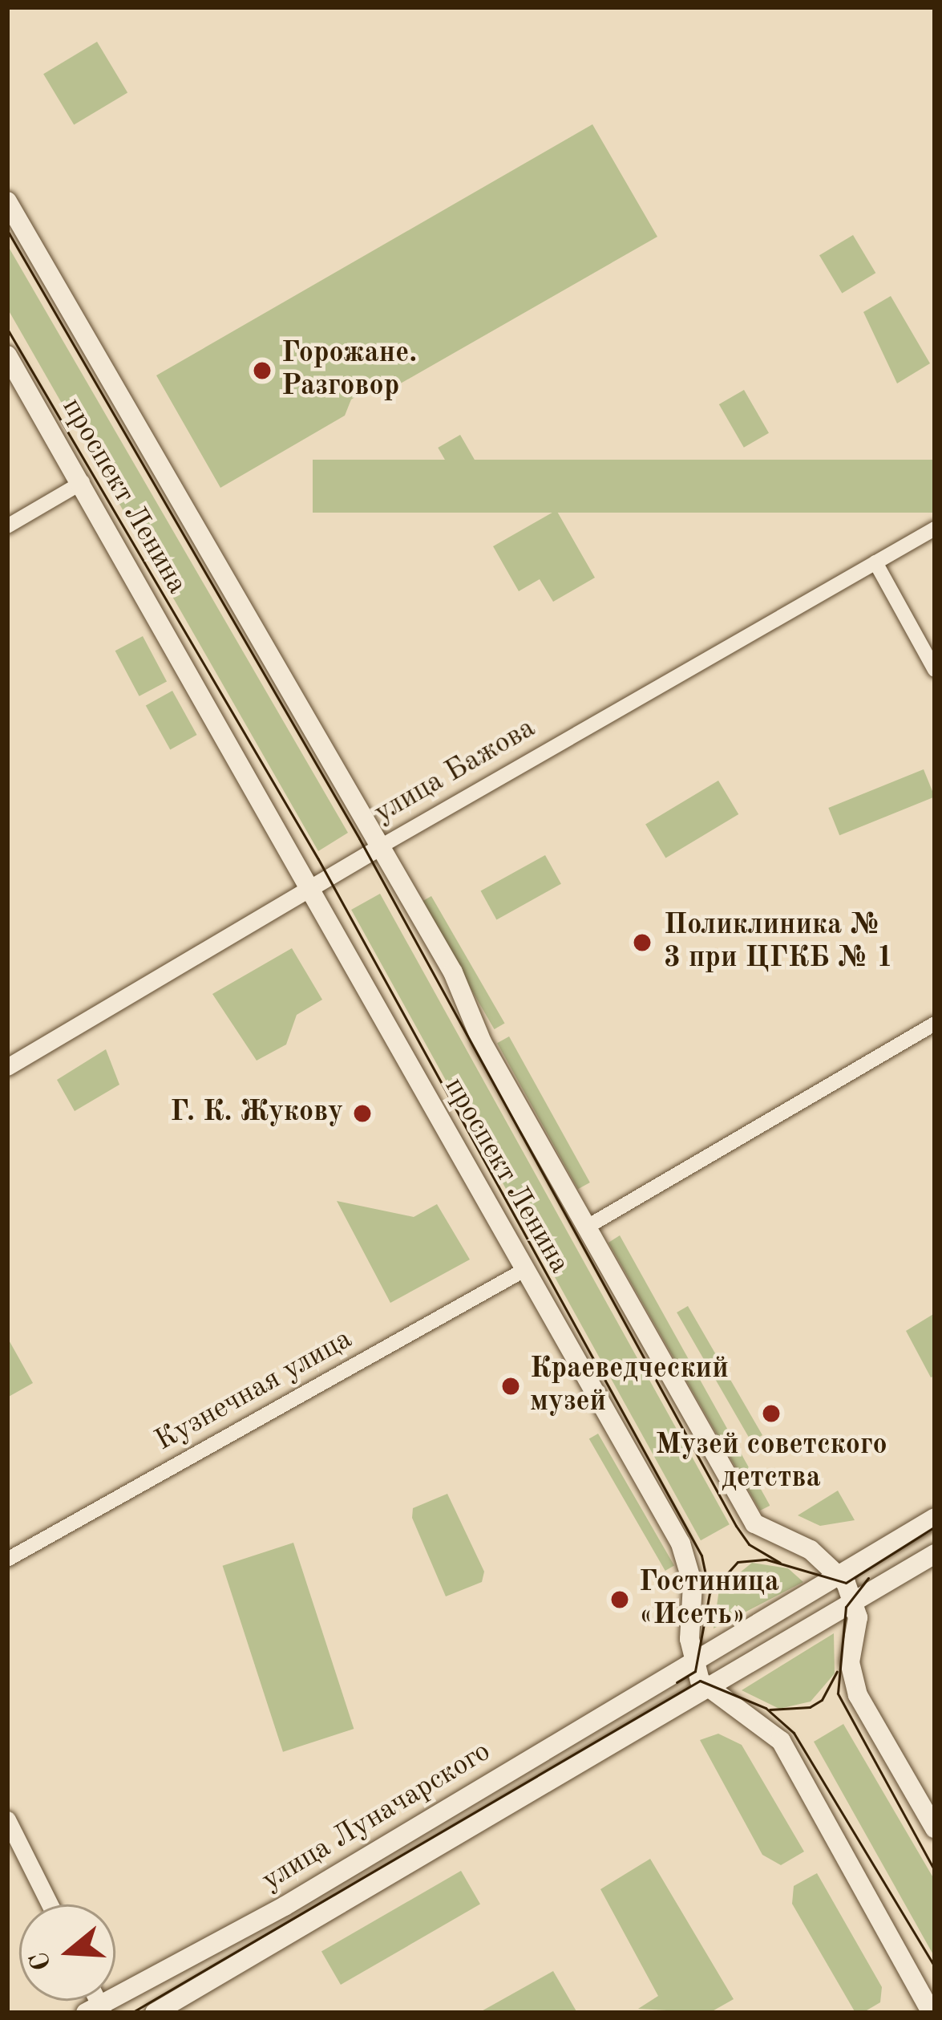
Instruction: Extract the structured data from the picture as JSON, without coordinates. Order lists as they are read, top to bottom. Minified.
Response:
{"streets":{"main road":["проспект Ленина","улица Луначарского"],"street":["улица Бажова","Кузнечная улица"]},"crossings":[["проспект Ленина","улица Бажова"],["проспект Ленина","Кузнечная улица"],["проспект Ленина","улица Луначарского"]],"places":["Горожане. Разговор","Поликлиника № 3 при ЦГКБ № 1","Г. К. Жукову","Краеведческий музей","Музей советского детства","Гостиница «Исеть»"],"north":"left"}
